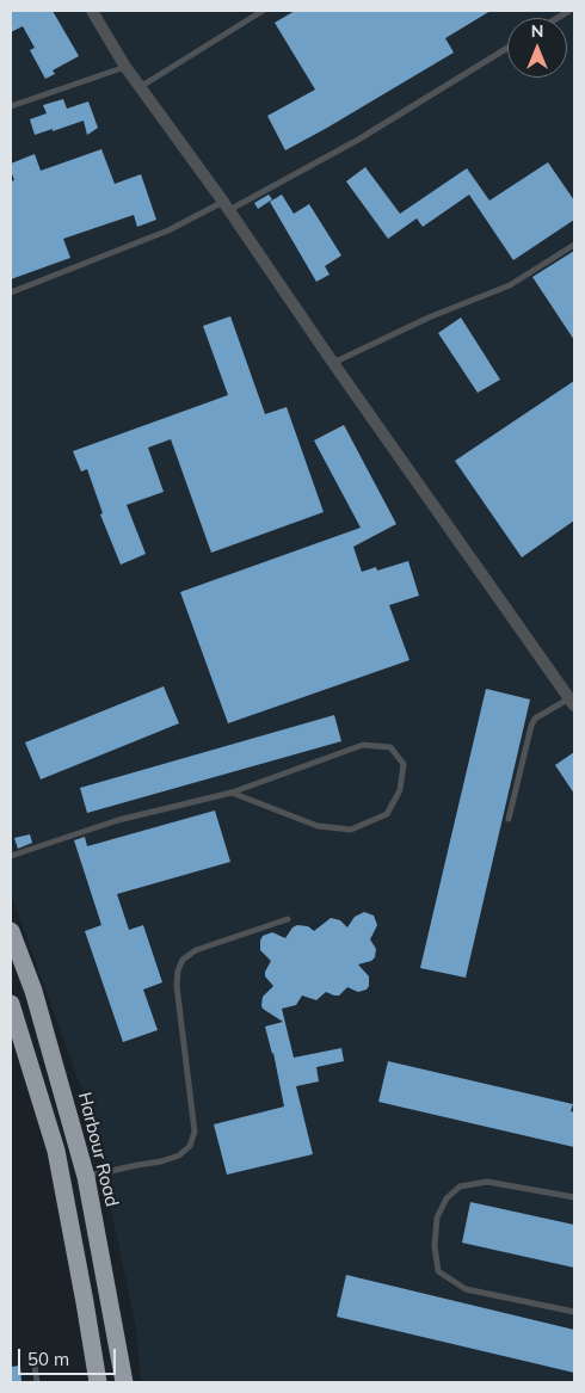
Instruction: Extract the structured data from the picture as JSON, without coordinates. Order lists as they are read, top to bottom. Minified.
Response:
{"streets":{"highway":["Harbour Road"]},"scale_bar":"50 m","north":"top"}
